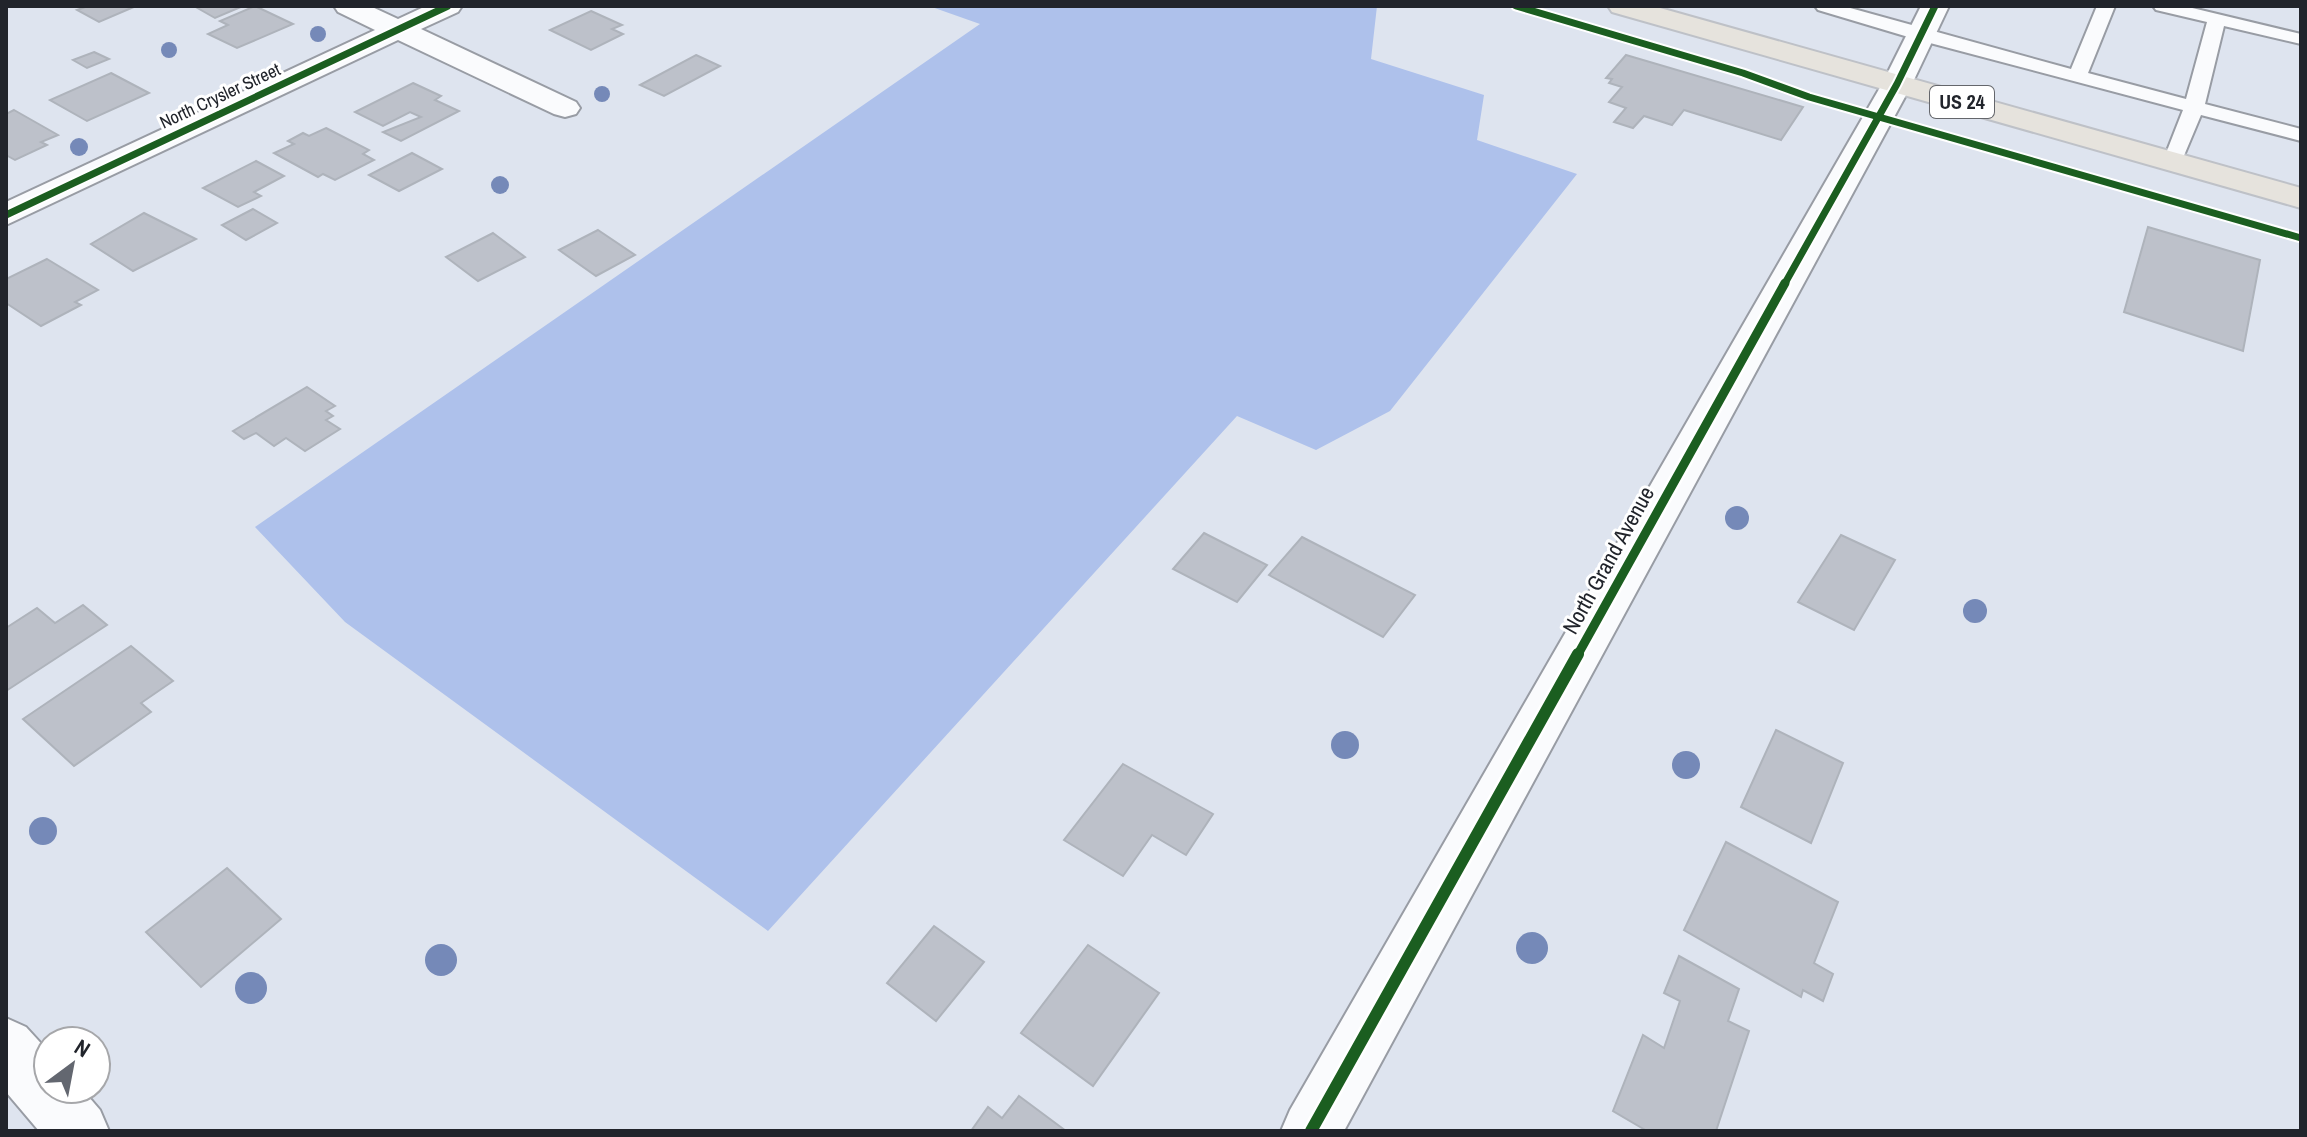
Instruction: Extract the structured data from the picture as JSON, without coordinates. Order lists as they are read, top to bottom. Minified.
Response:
{"streets":{"main road":["US 24"],"street":["North Crysler Street","North Grand Avenue"]},"crossings":[["US 24","North Grand Avenue"]],"north":"top right"}
